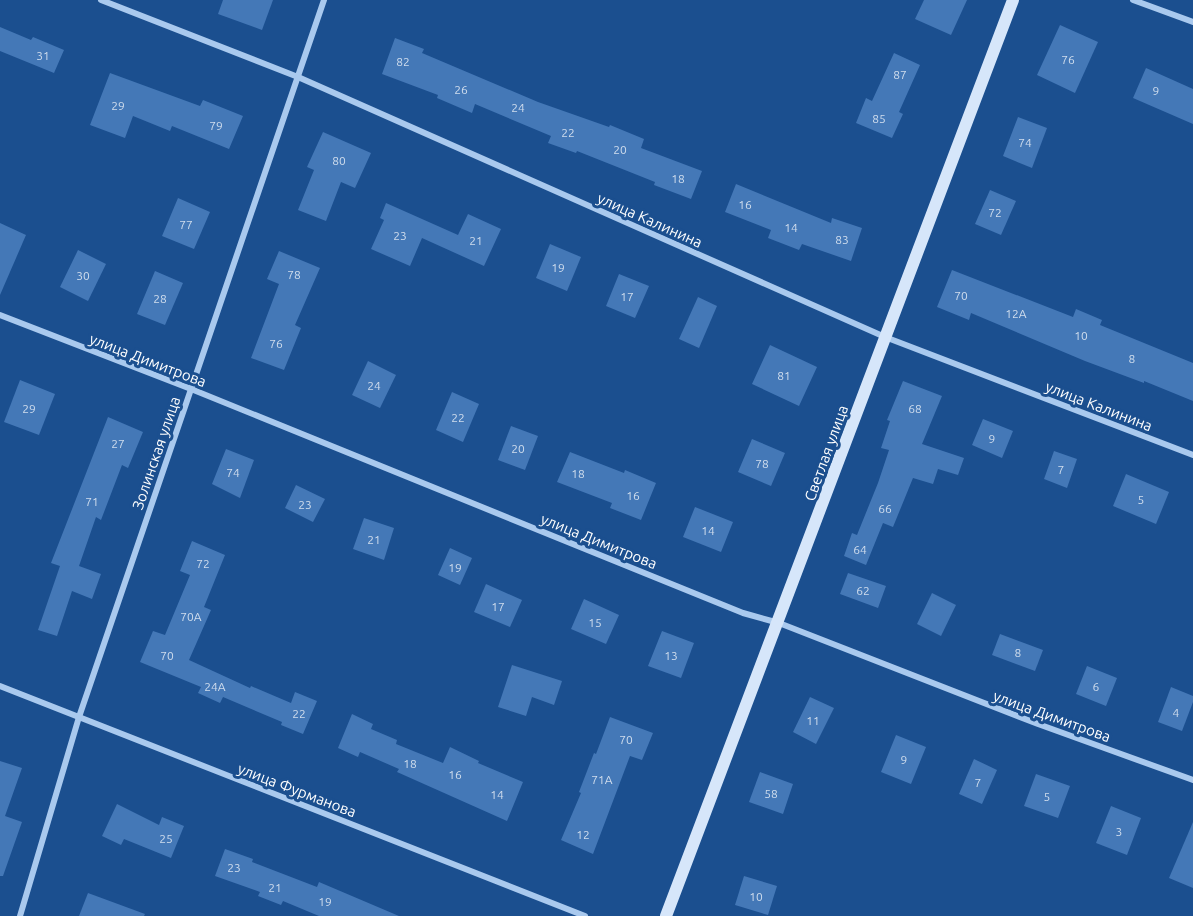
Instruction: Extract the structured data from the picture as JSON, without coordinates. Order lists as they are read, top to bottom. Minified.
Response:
{"streets":{"main road":["Светлая улица"],"street":["улица Калинина","улица Димитрова","Золинская улица","улица Фурманова"]},"crossings":[["улица Калинина","Золинская улица"],["улица Калинина","Светлая улица"],["улица Димитрова","Золинская улица"],["улица Димитрова","Светлая улица"],["Золинская улица","улица Фурманова"]],"house_numbers":["31","76","82","87","26","9","29","24","85","79","22","74","20","80","18","16","72","77","14","23","83","21","19","78","30","70","17","28","12А","10","76","8","81","24","29","68","22","9","27","20","78","7","74","18","16","5","71","23","66","14","21","64","72","19","62","17","70А","15","8","70","13","24А","6","4","22","11","70","9","18","16","71А","7","58","14","5","3","12","25","23","21","10","19"]}
